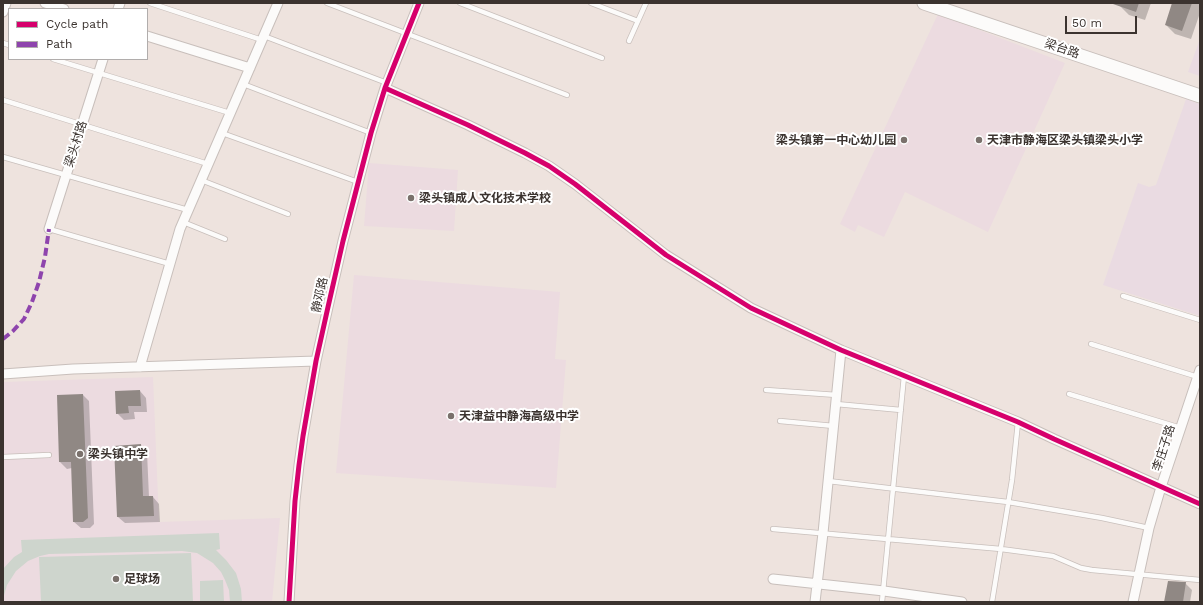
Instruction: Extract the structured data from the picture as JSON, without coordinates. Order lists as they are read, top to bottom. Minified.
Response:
{"streets":{"main road":["梁台路"],"street":["梁头村路","静邓路","李庄子路"]},"places":["梁头镇第一中心幼儿园","天津市静海区梁头镇梁头小学","梁头镇成人文化技术学校","天津益中静海高级中学","梁头镇中学","足球场"],"legend":["Cycle path","Path"],"scale_bar":"50 m"}
